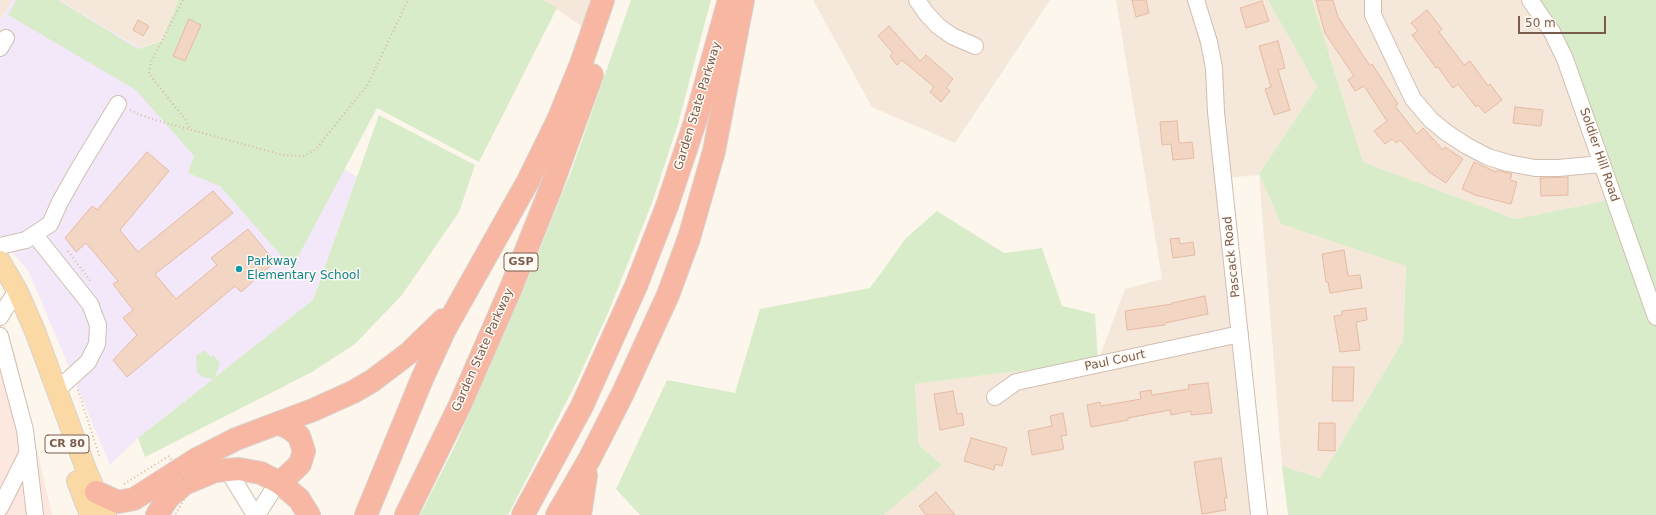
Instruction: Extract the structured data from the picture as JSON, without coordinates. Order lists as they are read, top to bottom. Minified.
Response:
{"streets":{"highway":["Garden State Parkway","GSP"],"main road":["CR 80"],"street":["Soldier Hill Road","Pascack Road","Paul Court"]},"crossings":[["Pascack Road","Paul Court"]],"places":["Parkway Elementary School"],"scale_bar":"50 m"}
